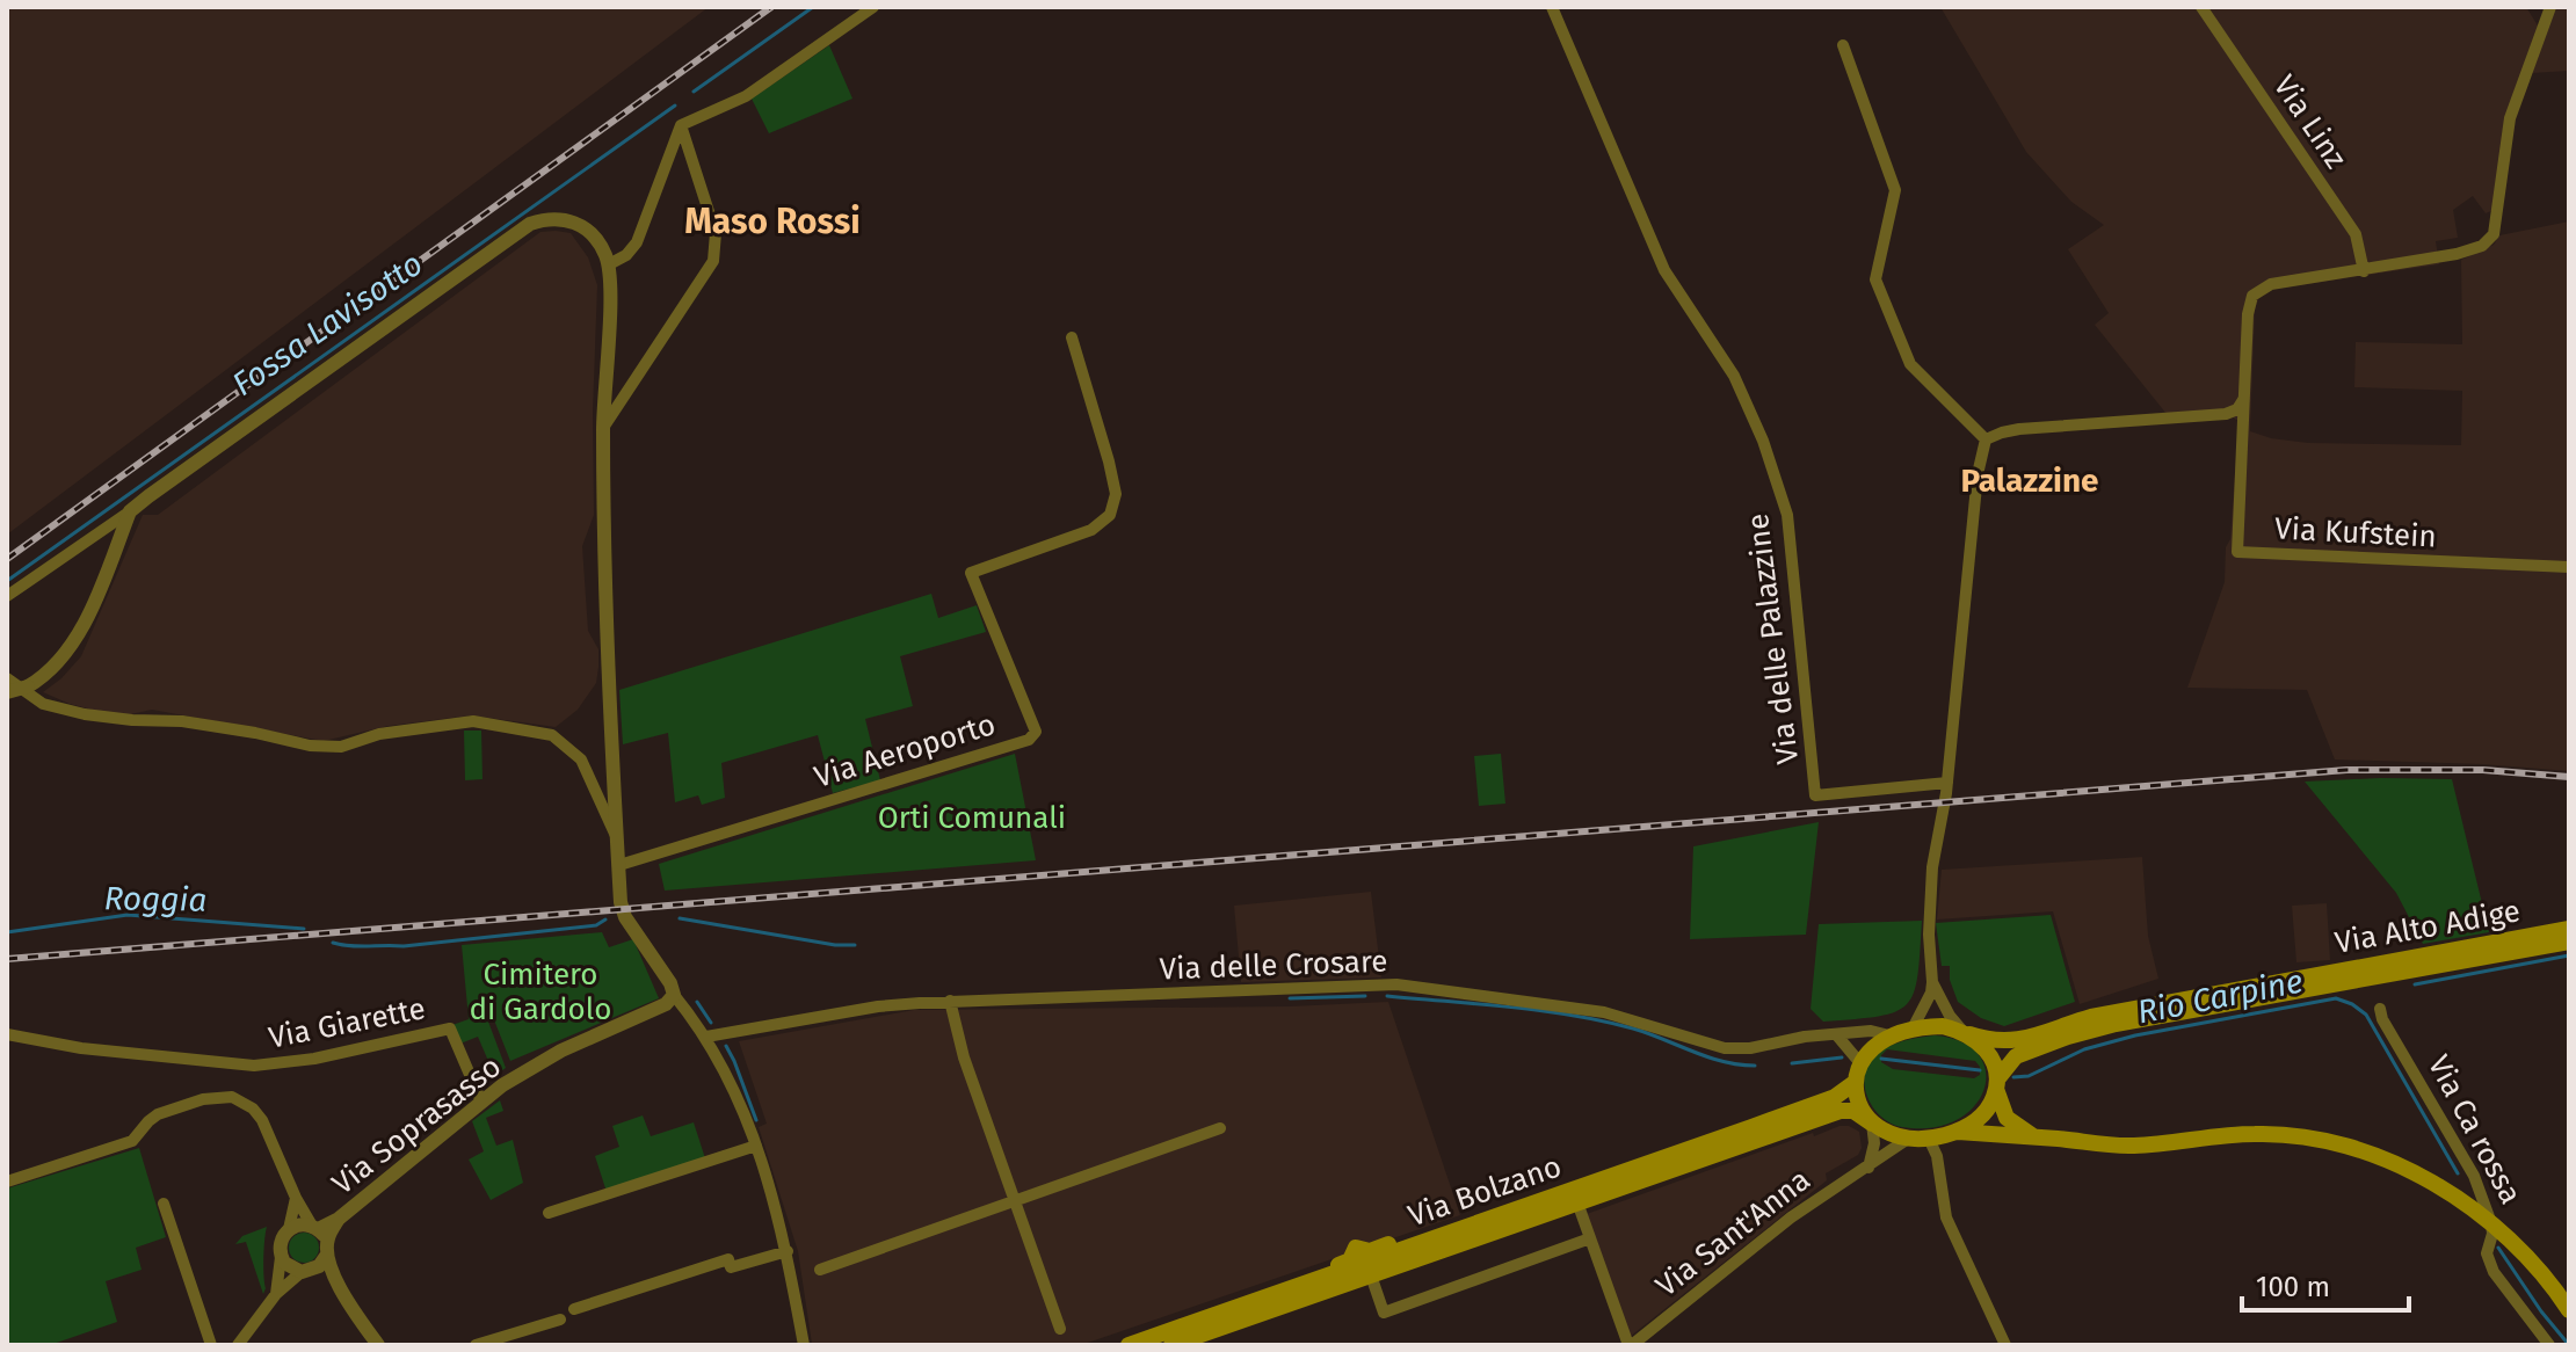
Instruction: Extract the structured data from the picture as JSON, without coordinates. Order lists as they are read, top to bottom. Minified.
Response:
{"streets":{"main road":["Via Alto Adige","Via Ca rossa","Via Bolzano"],"street":["Via Linz","Via Kufstein","Via delle Palazzine","Via Aeroporto","Via delle Crosare","Via Giarette","Via Soprasasso","Via Sant'Anna"]},"crossings":[["Via Alto Adige","Via delle Crosare"],["Via Alto Adige","Via Bolzano"],["Via Alto Adige","Via Sant'Anna"],["Via delle Crosare","Via Bolzano"],["Via delle Crosare","Via Sant'Anna"],["Via Giarette","Via Soprasasso"],["Via Bolzano","Via Sant'Anna"]],"districts":["Maso Rossi","Palazzine"],"water":["Fossa Lavisotto","Roggia","Rio Carpine"],"parks":["Orti Comunali","Cimitero di Gardolo"],"scale_bar":"100 m"}
